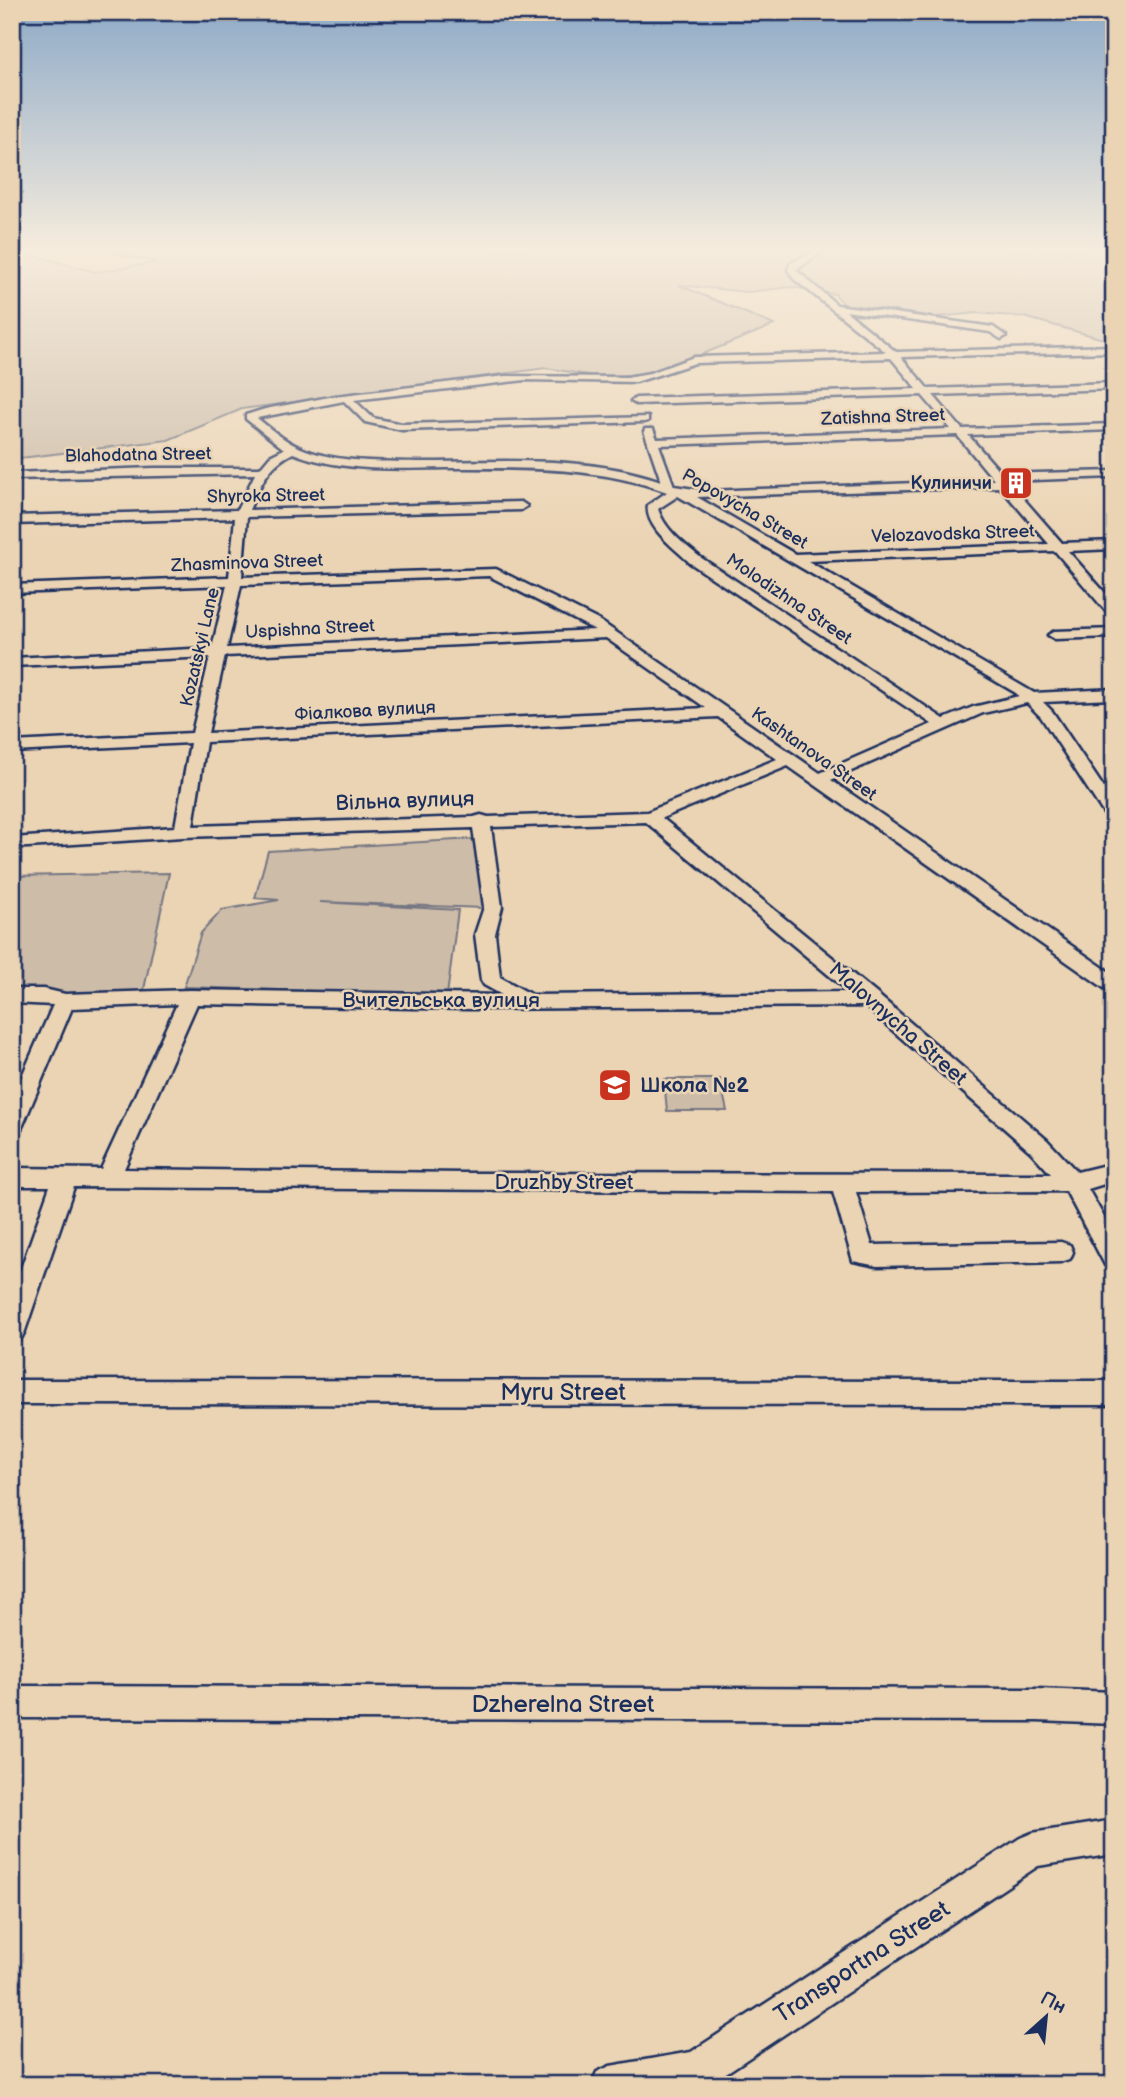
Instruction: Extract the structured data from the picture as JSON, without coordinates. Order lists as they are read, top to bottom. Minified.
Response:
{"streets":{"street":["Zatishna Street","Blahodatna Street","Shyroka Street","Popovycha Street","Velozavodska Street","Zhasminova Street","Molodizhna Street","Uspishna Street","Kozatskyi Lane","Фіалкова вулиця","Kashtanova Street","Вільна вулиця","Вчительська вулиця","Malovnycha Street","Druzhby Street","Myru Street","Dzherelna Street","Transportna Street"]},"crossings":[["Blahodatna Street","Kozatskyi Lane"],["Shyroka Street","Kozatskyi Lane"],["Popovycha Street","Velozavodska Street"],["Popovycha Street","Molodizhna Street"],["Popovycha Street","Kozatskyi Lane"],["Zhasminova Street","Kozatskyi Lane"],["Zhasminova Street","Kashtanova Street"],["Uspishna Street","Kozatskyi Lane"],["Uspishna Street","Kashtanova Street"],["Kozatskyi Lane","Фіалкова вулиця"],["Kozatskyi Lane","Вільна вулиця"],["Фіалкова вулиця","Kashtanova Street"],["Kashtanova Street","Вільна вулиця"],["Вільна вулиця","Malovnycha Street"],["Вчительська вулиця","Malovnycha Street"],["Malovnycha Street","Druzhby Street"]],"places":{"building":["Кулиничи"],"school or university":["Школа №2"]},"north":"top right"}
